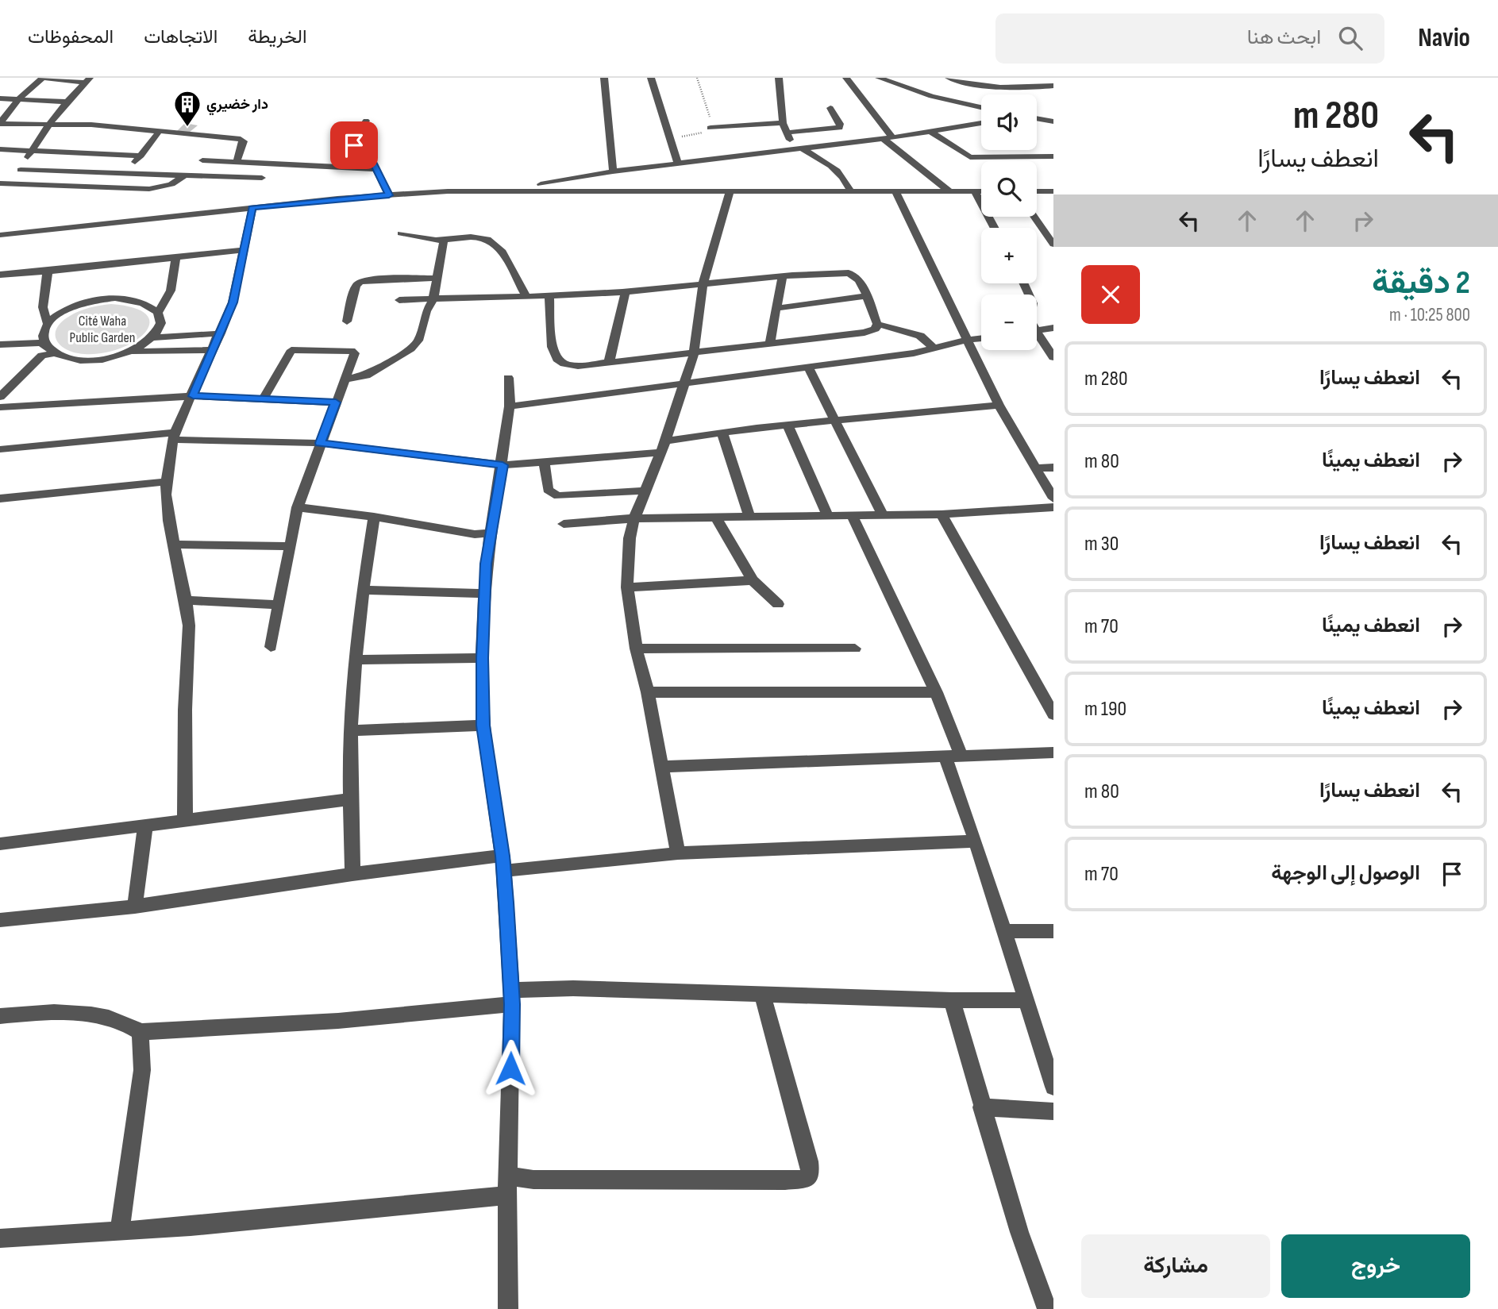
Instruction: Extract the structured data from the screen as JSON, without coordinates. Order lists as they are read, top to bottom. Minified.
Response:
{"parks":["Cité Waha Public Garden"],"places":{"building":["دار خضيري"]},"page":{"header":"Navio","search":"ابحث هنا","nav":["الخريطة","الاتجاهات","المحفوظات"],"turn":["280 m","انعطف يسارًا"],"map_buttons":["+","−"],"heading":["2 دقيقة","800 m · 10:25"],"list":[{"name":"انعطف يسارًا","value":"280 m"},{"name":"انعطف يمينًا","value":"80 m"},{"name":"انعطف يسارًا","value":"30 m"},{"name":"انعطف يمينًا","value":"70 m"},{"name":"انعطف يمينًا","value":"190 m"},{"name":"انعطف يسارًا","value":"80 m"},{"name":"الوصول إلى الوجهة","value":"70 m"}],"buttons":["خروج","مشاركة"]}}
